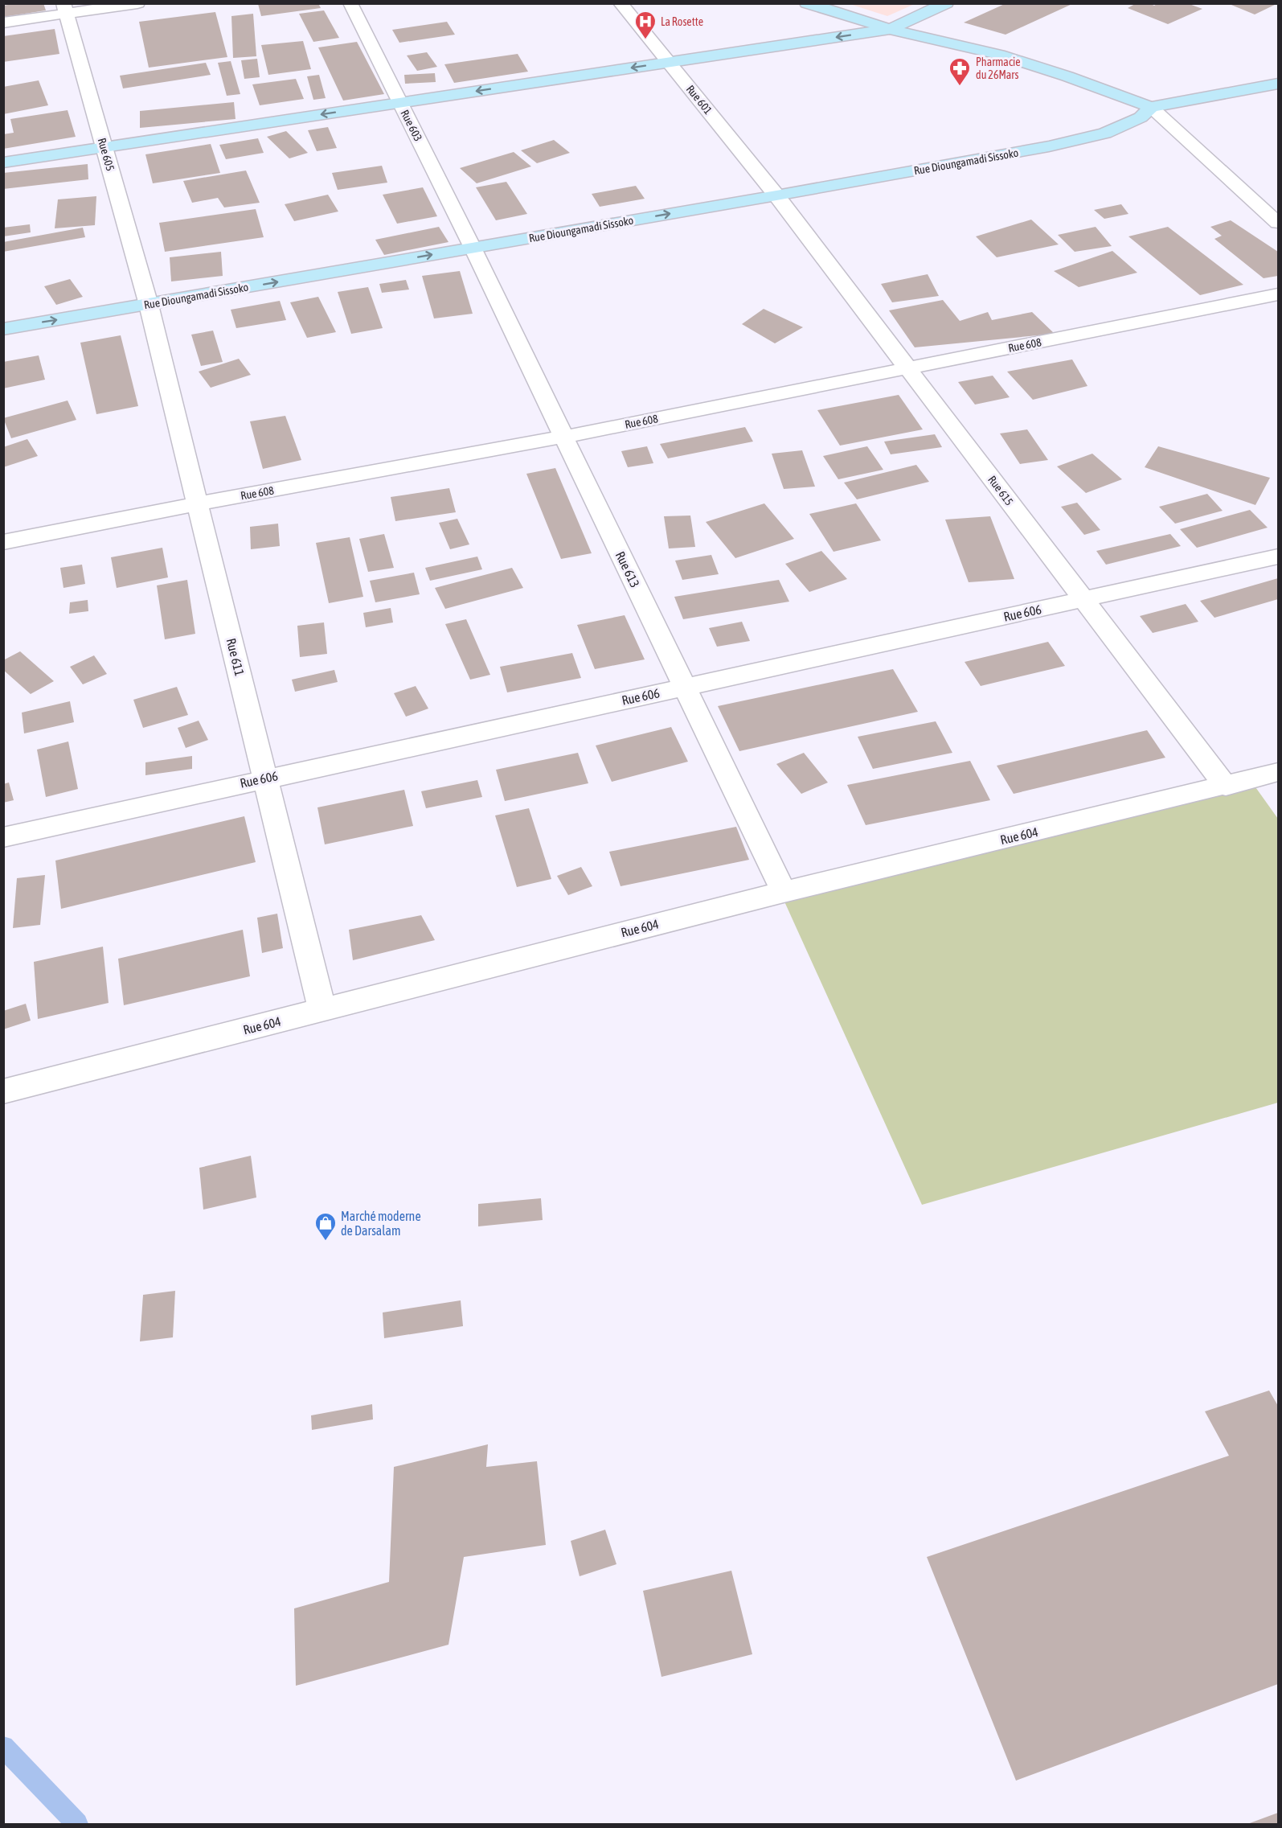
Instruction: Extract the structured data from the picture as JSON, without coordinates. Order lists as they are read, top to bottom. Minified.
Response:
{"streets":{"street":["Rue 601","Rue 603","Rue 605","Rue Dioungamadi Sissoko","Rue 608","Rue 615","Rue 613","Rue 606","Rue 611","Rue 604"]},"crossings":[["Rue 601","Rue Dioungamadi Sissoko"],["Rue 601","Rue 615"],["Rue 603","Rue Dioungamadi Sissoko"],["Rue 603","Rue 613"],["Rue 605","Rue Dioungamadi Sissoko"],["Rue 605","Rue 611"],["Rue Dioungamadi Sissoko","Rue 615"],["Rue Dioungamadi Sissoko","Rue 613"],["Rue Dioungamadi Sissoko","Rue 611"],["Rue 608","Rue 615"],["Rue 608","Rue 613"],["Rue 608","Rue 611"],["Rue 615","Rue 606"],["Rue 615","Rue 604"],["Rue 613","Rue 606"],["Rue 613","Rue 604"],["Rue 606","Rue 611"],["Rue 611","Rue 604"]],"places":{"hospital":["La Rosette"],"pharmacy":["Pharmacie du 26Mars"],"shop":["Marché moderne de Darsalam"]}}
